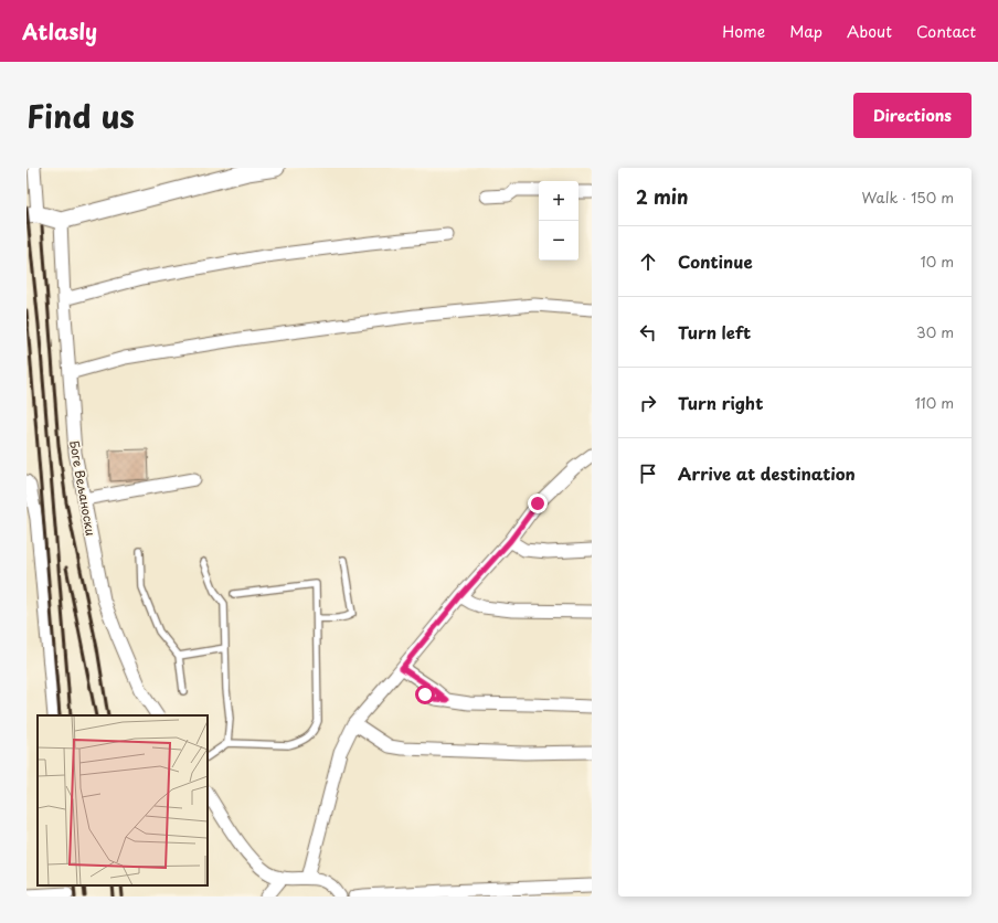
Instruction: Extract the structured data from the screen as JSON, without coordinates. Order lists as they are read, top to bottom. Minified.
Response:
{"streets":{"street":["Боге Вељаноски"]},"page":{"header":"Atlasly","nav":["Home","Map","About","Contact"],"title":"Find us","buttons":"Directions","heading":["2 min","Walk · 150 m"],"map_buttons":["+","−"],"list":[["Continue","10 m"],["Turn left","30 m"],["Turn right","110 m"],"Arrive at destination"]}}
